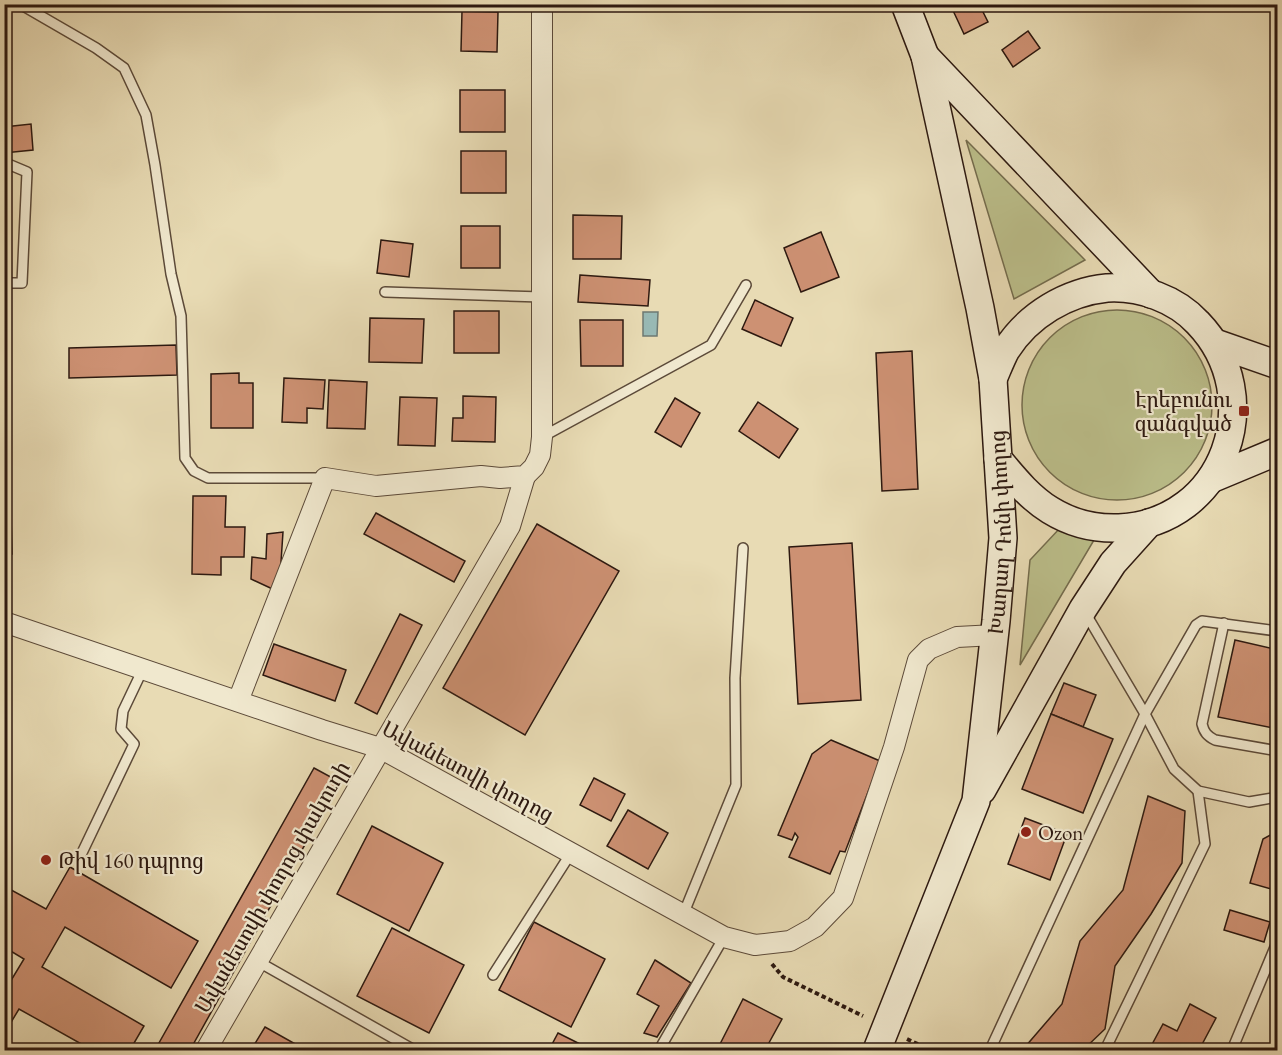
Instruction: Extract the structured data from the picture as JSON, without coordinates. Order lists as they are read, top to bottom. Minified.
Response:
{"streets":{"street":["Խաղաղ Դոնի փողոց","Ավանեսովի փողոց","Ավանեսովի փողոց փակուղի"]},"crossings":[["Խաղաղ Դոնի փողոց","Ավանեսովի փողոց"],["Ավանեսովի փողոց","Ավանեսովի փողոց փակուղի"]],"places":{"transit":["Էրեբունու զանգված"],"other":["Ozon","Թիվ 160 դպրոց"]}}
